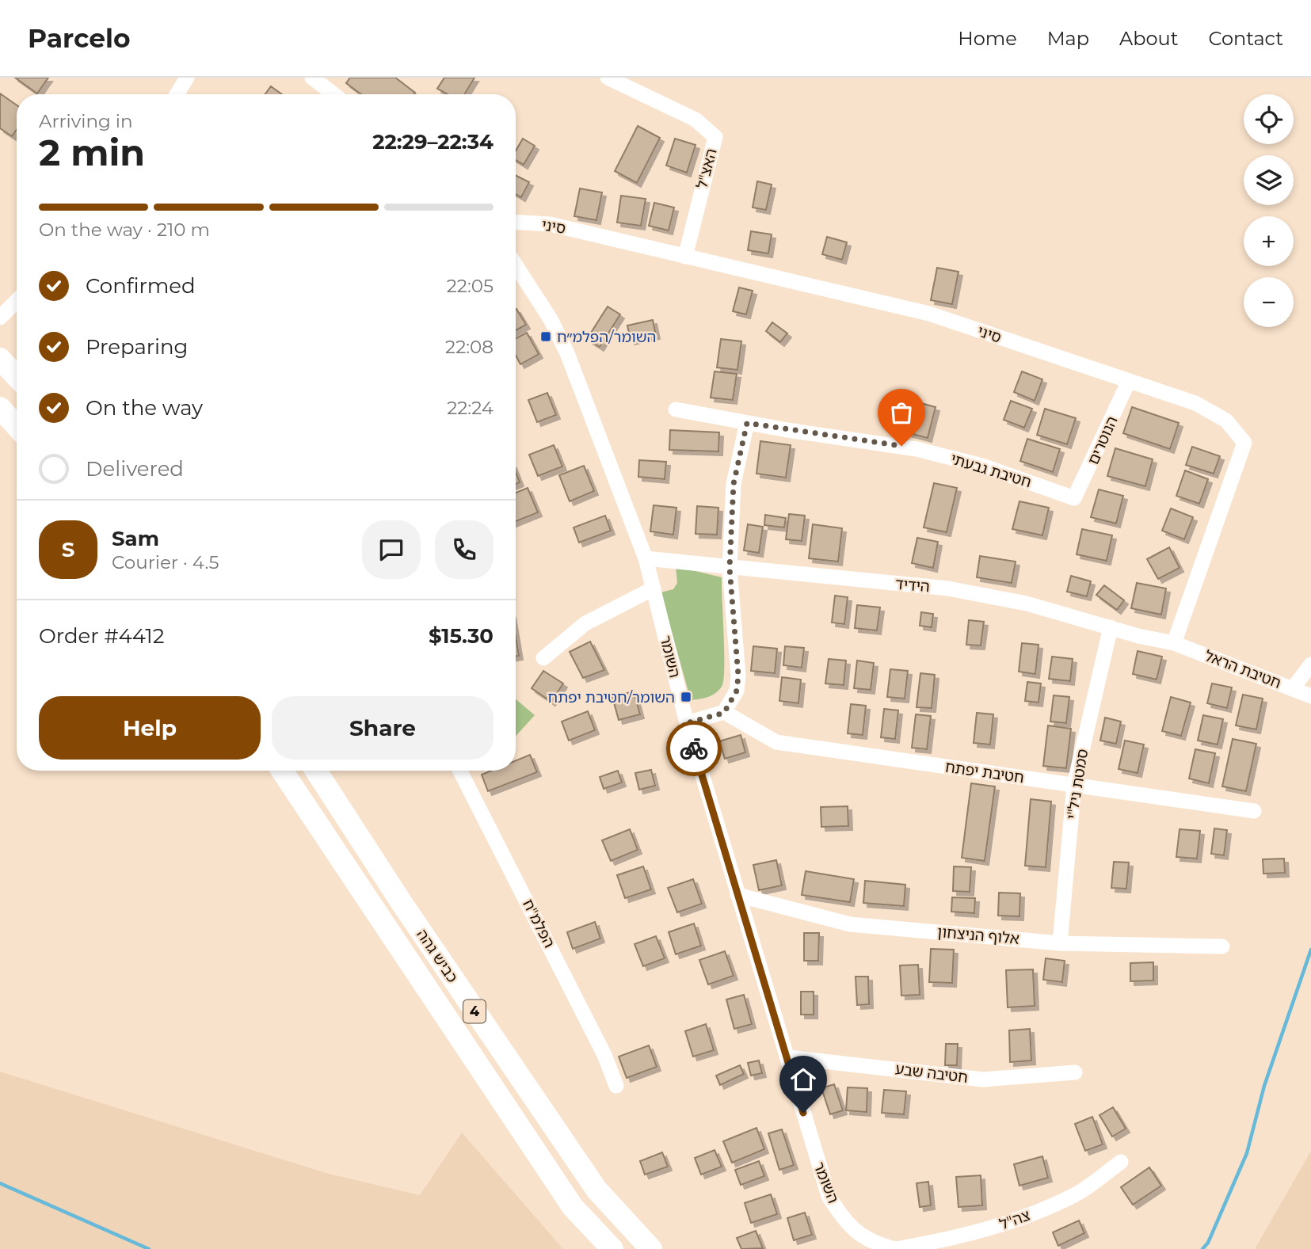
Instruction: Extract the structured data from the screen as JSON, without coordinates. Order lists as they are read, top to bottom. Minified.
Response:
{"streets":{"highway":["כביש גהה","4"],"street":["האצ\"ל","סיני","הנוטרים","חטיבת גבעתי","הידיד","השומר","חטיבת הראל","חטיבת יפתח","סמטת ניל\"י","הפלמ\"ח","אלוף הניצחון","חטיבה שבע","צה\"ל"]},"crossings":[["האצ\"ל","סיני"],["סיני","הנוטרים"],["סיני","הידיד"],["סיני","חטיבת הראל"],["הנוטרים","חטיבת גבעתי"],["הידיד","השומר"],["הידיד","חטיבת הראל"],["הידיד","סמטת ניל\"י"],["השומר","אלוף הניצחון"],["השומר","חטיבה שבע"],["השומר","צה\"ל"],["חטיבת יפתח","סמטת ניל\"י"],["סמטת ניל\"י","אלוף הניצחון"]],"places":{"transit":["השומר/הפלמ״ח","השומר/חטיבת יפתח"]},"page":{"header":"Parcelo","nav":["Home","Map","About","Contact"],"map_buttons":["+","−"],"heading":["2 min","Arriving in","22:29–22:34"],"panel":["Sam","Courier · 4.5","Order #4412","$15.30"],"bar":"On the way · 210 m","list":[["Confirmed","22:05"],["Preparing","22:08"],["On the way","22:24"],"Delivered"],"round":"S","buttons":["Help","Share"]}}
